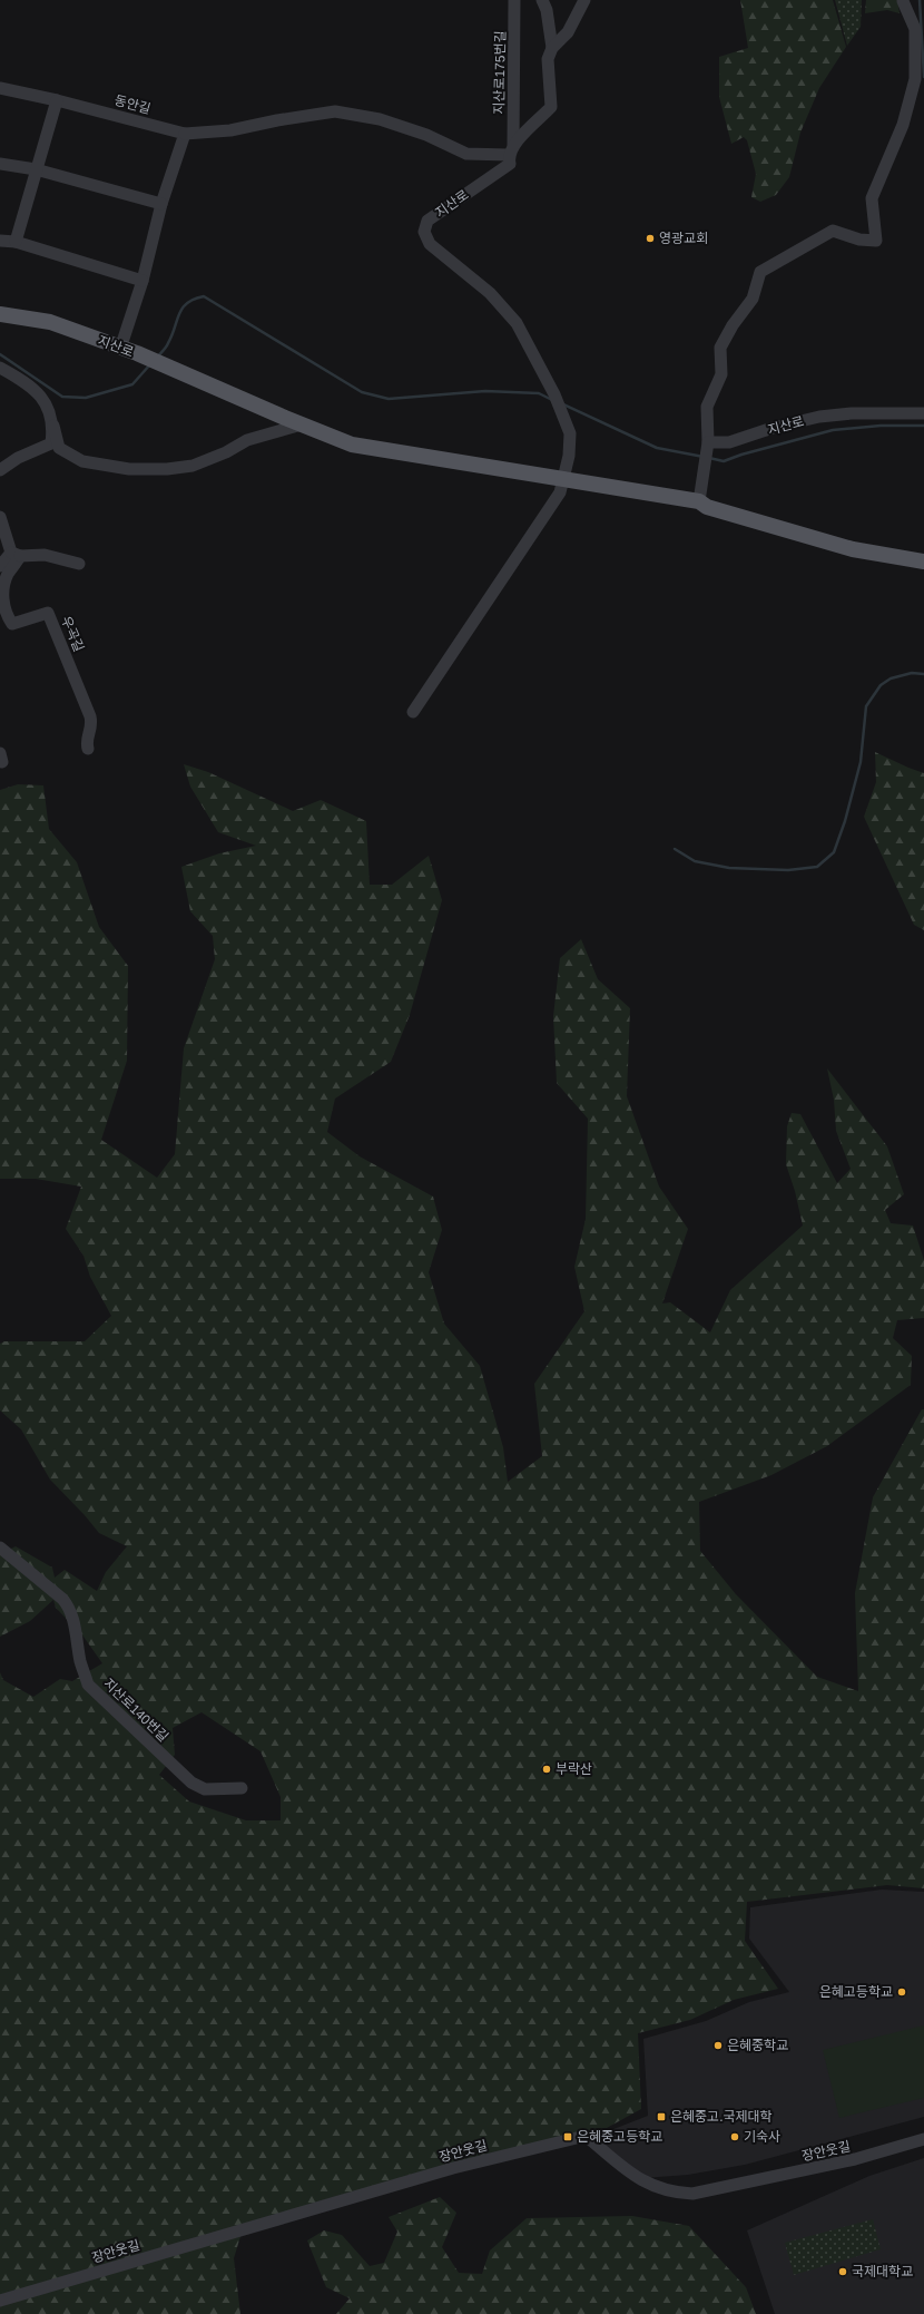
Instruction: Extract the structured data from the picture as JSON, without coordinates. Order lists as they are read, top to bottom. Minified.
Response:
{"streets":{"main road":["지산로"],"street":["지산로175번길","동안길","우곡길","지산로140번길","장안웃길"]},"crossings":[["지산로175번길","동안길"],["지산로175번길","지산로"],["동안길","지산로"]],"places":{"other":["영광교회","부락산","은혜고등학교","은혜중학교","기숙사","국제대학교"],"transit":["은혜중고.국제대학","은혜중고등학교"]}}
